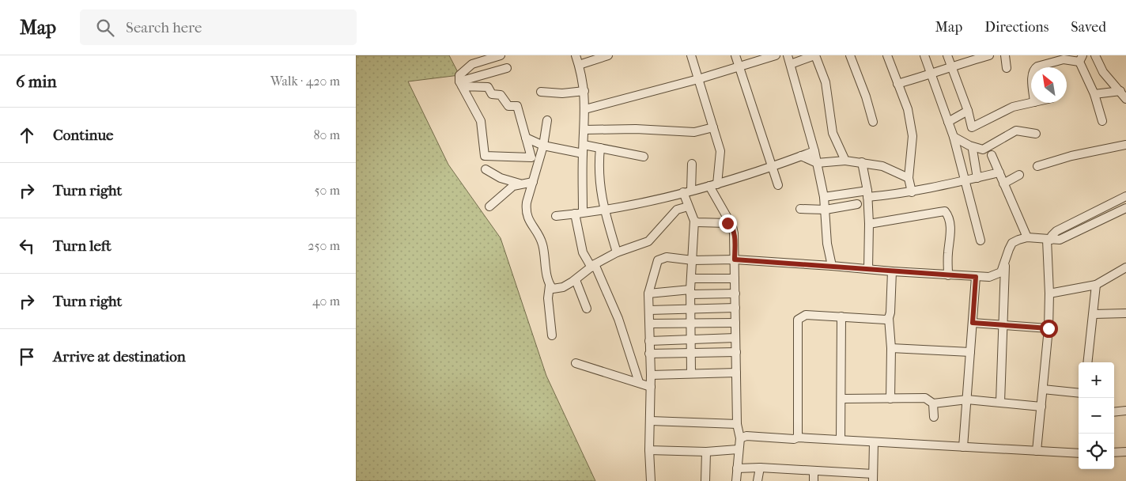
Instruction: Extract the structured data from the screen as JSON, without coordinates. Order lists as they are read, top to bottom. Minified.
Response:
{"north":"top left","page":{"header":"Map","search":"Search here","nav":["Map","Directions","Saved"],"heading":["6 min","Walk · 420 m"],"list":[["Continue","80 m"],["Turn right","50 m"],["Turn left","250 m"],["Turn right","40 m"],"Arrive at destination"],"map_buttons":["+","−"]}}
